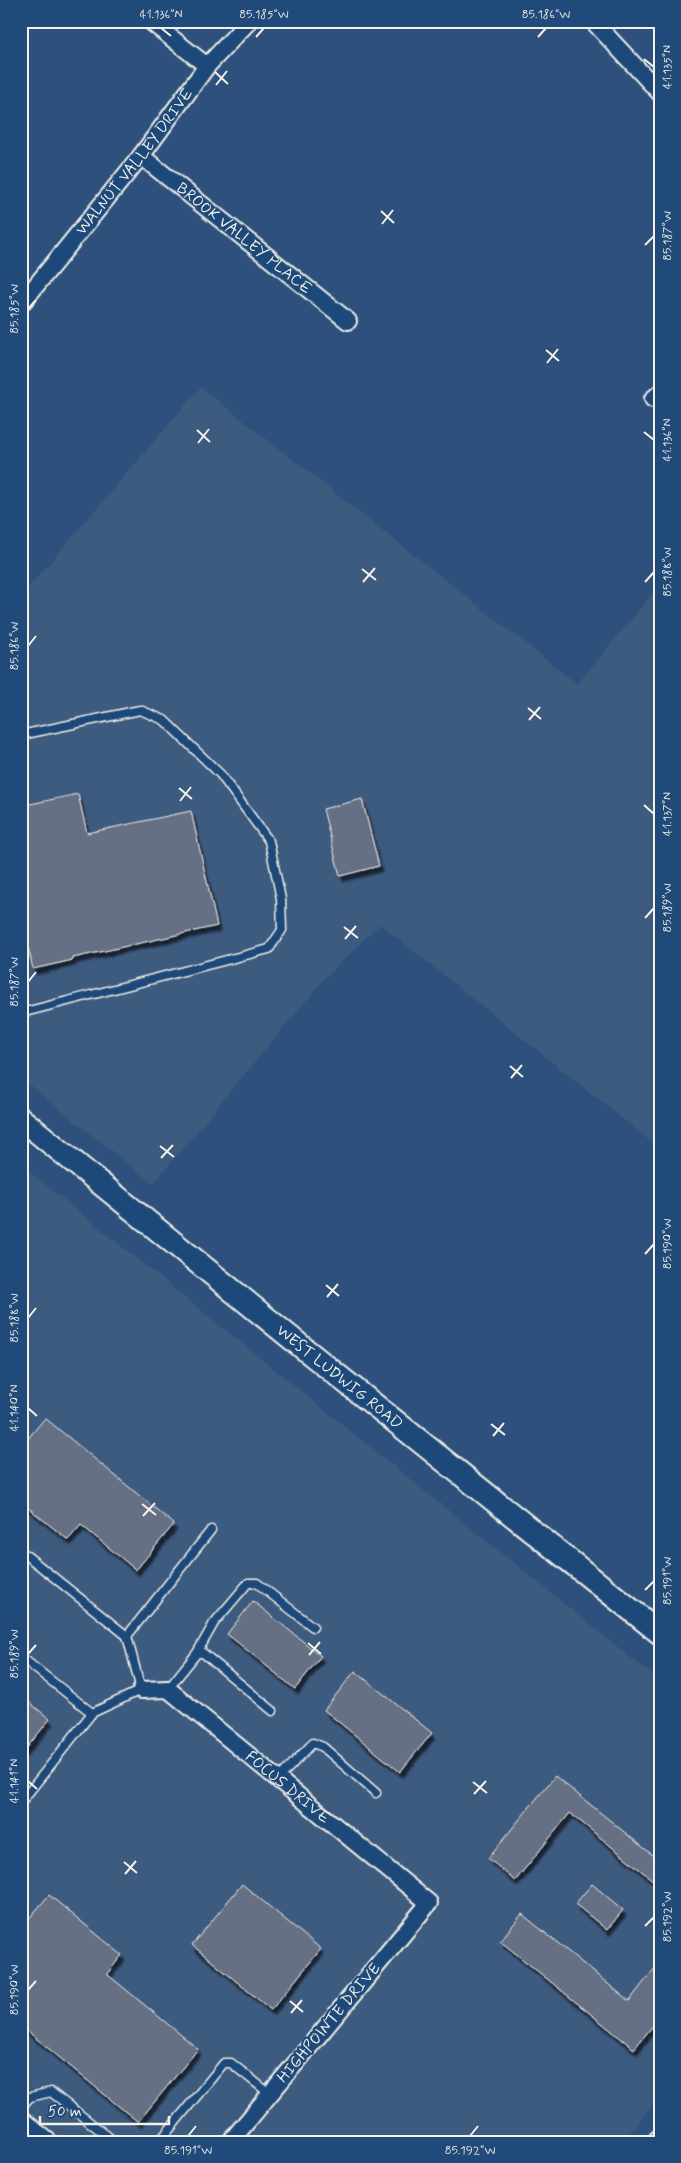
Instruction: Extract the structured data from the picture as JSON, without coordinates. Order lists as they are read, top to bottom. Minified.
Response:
{"streets":{"main road":["WEST LUDWIG ROAD"],"street":["WALNUT VALLEY DRIVE","BROOK VALLEY PLACE","FOCUS DRIVE","HIGHPOINTE DRIVE"]},"crossings":[["WALNUT VALLEY DRIVE","BROOK VALLEY PLACE"],["FOCUS DRIVE","HIGHPOINTE DRIVE"]],"scale_bar":"50 m","coordinates":["41.136°N","85.185°W","85.186°W","41.135°N","85.187°W","85.188°W","41.137°N","85.189°W","85.190°W","41.140°N","85.191°W","41.141°N","85.192°W"]}
